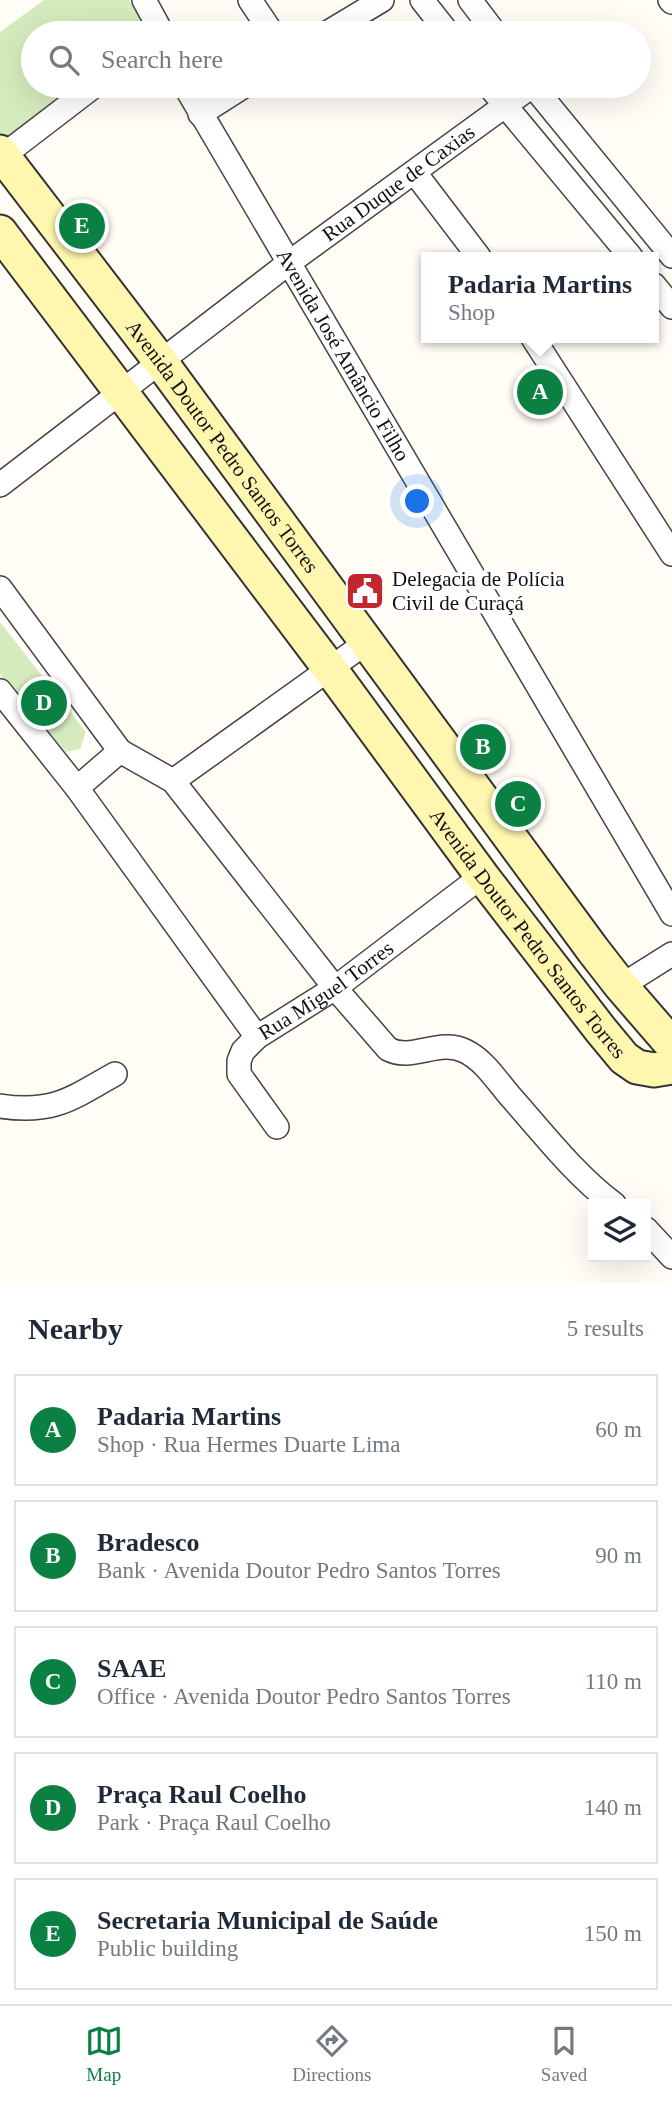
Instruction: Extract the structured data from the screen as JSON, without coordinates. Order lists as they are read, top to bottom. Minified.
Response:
{"streets":{"main road":["Avenida Doutor Pedro Santos Torres"],"street":["Rua Duque de Caxias","Avenida José Amâncio Filho","Rua Miguel Torres"]},"crossings":[["Rua Duque de Caxias","Avenida José Amâncio Filho"],["Rua Duque de Caxias","Avenida Doutor Pedro Santos Torres"],["Avenida Doutor Pedro Santos Torres","Rua Miguel Torres"]],"places":{"public building":["Delegacia de Polícia Civil de Curaçá"]},"page":{"search":"Search here","pins":["E","A","D","B","C"],"popup":["Padaria Martins","Shop"],"heading":["Nearby","5 results"],"list":[{"mark":"A","name":"Padaria Martins","note":"Shop · Rua Hermes Duarte Lima","value":"60 m"},{"mark":"B","name":"Bradesco","note":"Bank · Avenida Doutor Pedro Santos Torres","value":"90 m"},{"mark":"C","name":"SAAE","note":"Office · Avenida Doutor Pedro Santos Torres","value":"110 m"},{"mark":"D","name":"Praça Raul Coelho","note":"Park · Praça Raul Coelho","value":"140 m"},{"mark":"E","name":"Secretaria Municipal de Saúde","note":"Public building","value":"150 m"}],"nav":["Map","Directions","Saved"]}}
